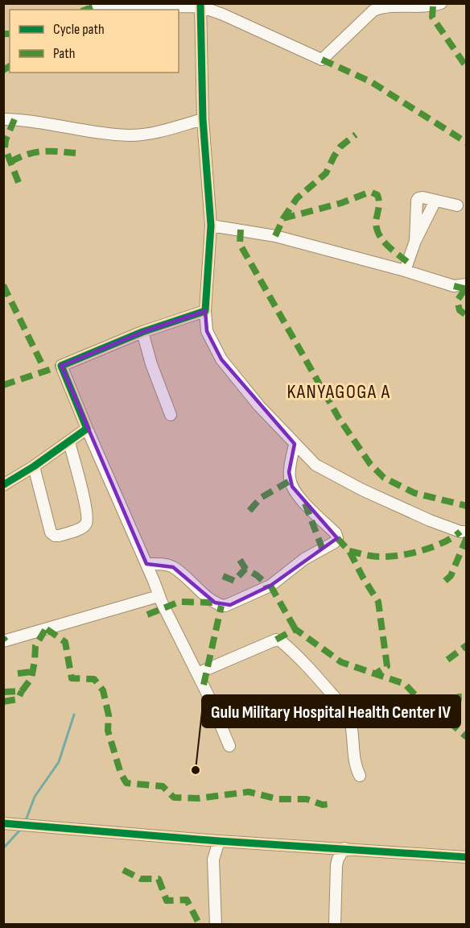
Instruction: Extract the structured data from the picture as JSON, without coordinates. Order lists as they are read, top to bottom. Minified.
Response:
{"districts":["KANYAGOGA A"],"places":["Gulu Military Hospital Health Center IV"],"legend":["Cycle path","Path"]}
